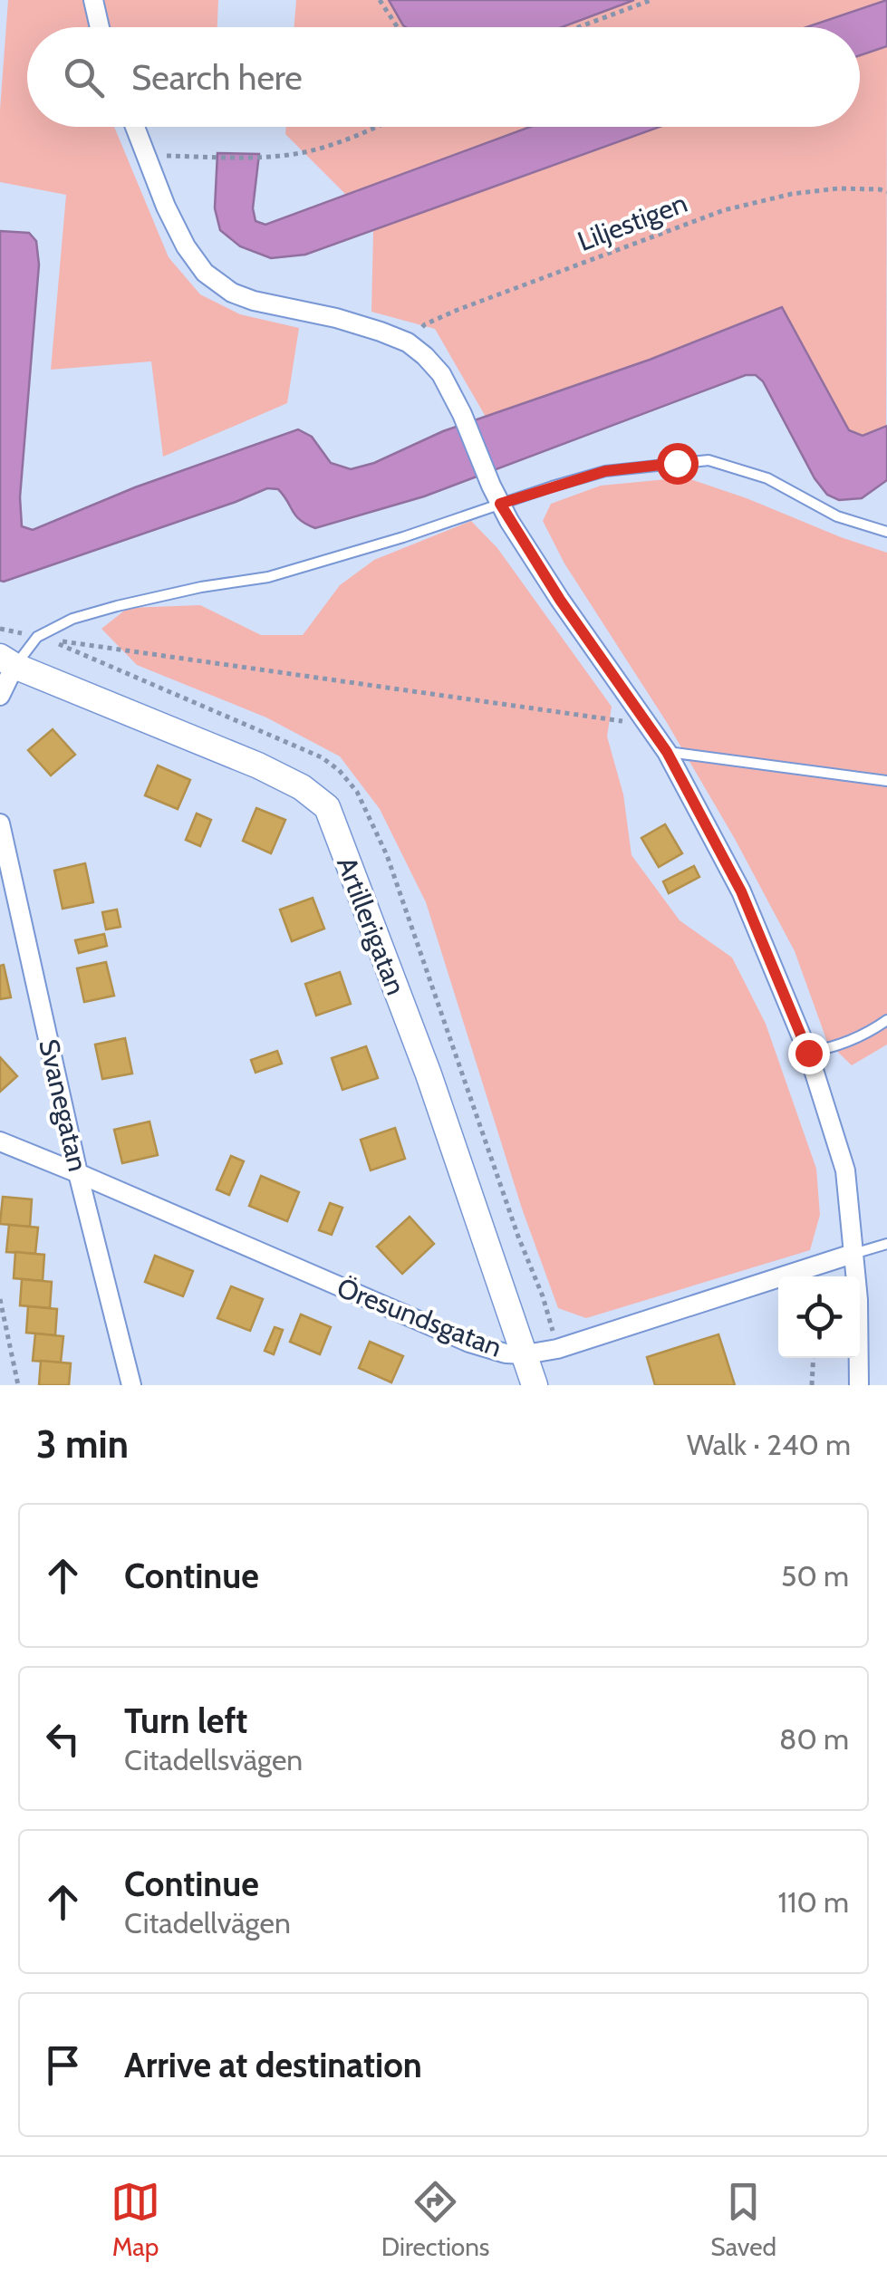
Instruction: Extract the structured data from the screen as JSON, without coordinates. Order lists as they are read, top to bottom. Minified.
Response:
{"streets":{"street":["Artillerigatan","Svanegatan","Öresundsgatan"],"path":["Liljestigen"]},"crossings":[["Artillerigatan","Öresundsgatan"],["Svanegatan","Öresundsgatan"]],"page":{"search":"Search here","heading":["3 min","Walk · 240 m"],"list":[["Continue","50 m"],["Turn left","Citadellsvägen","80 m"],["Continue","Citadellvägen","110 m"],"Arrive at destination"],"nav":["Map","Directions","Saved"]}}
